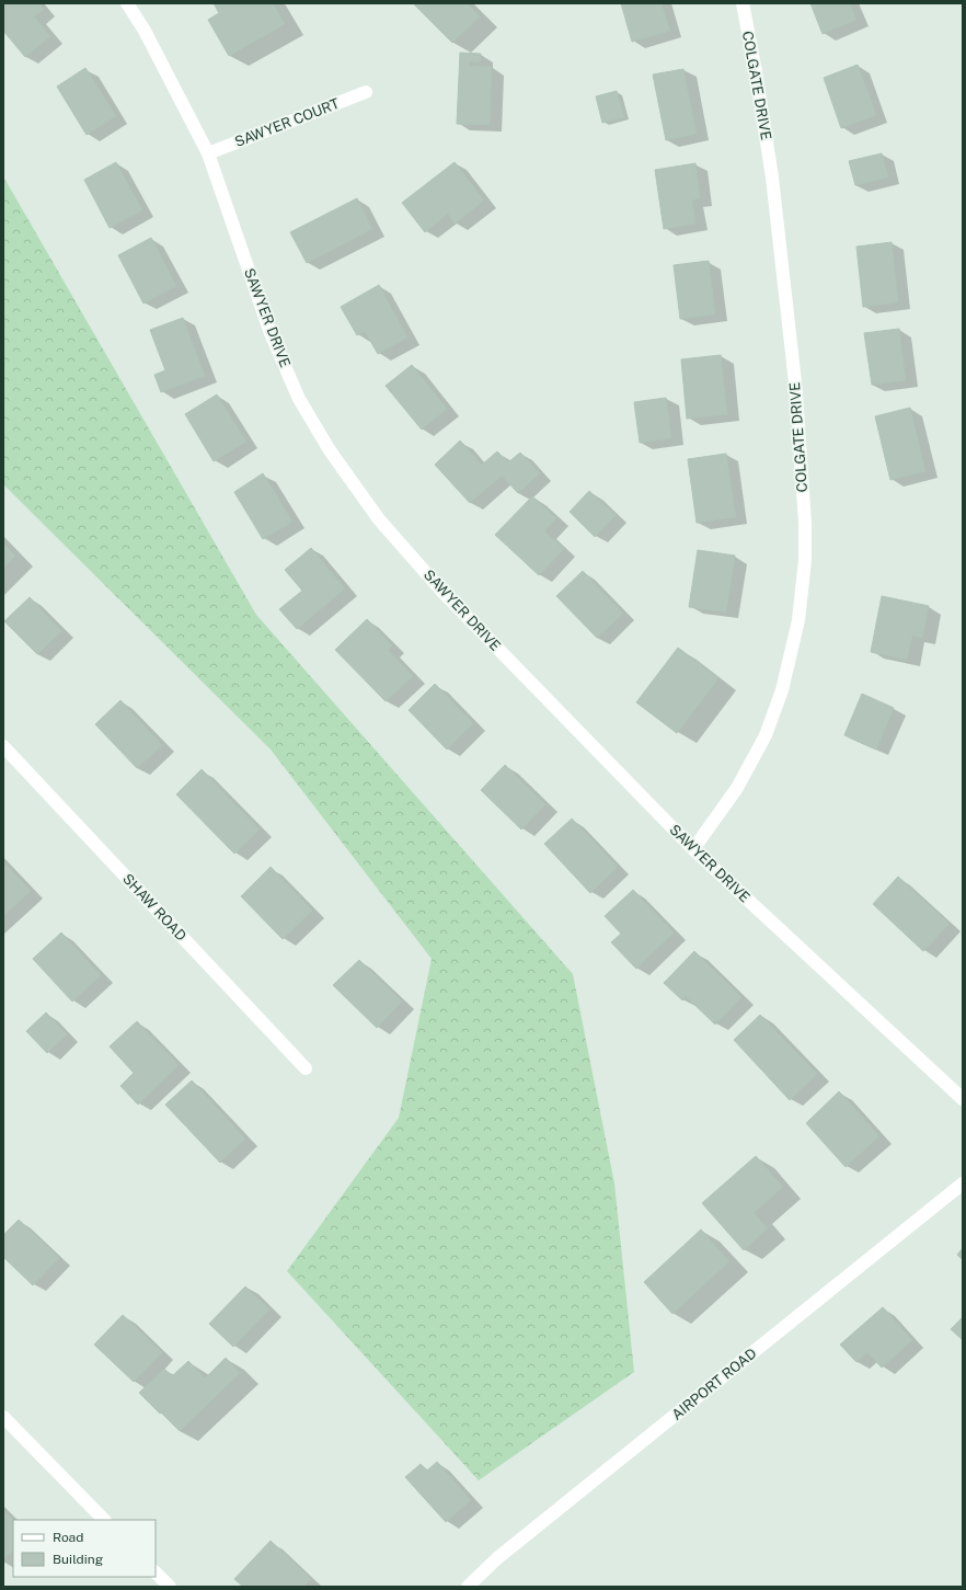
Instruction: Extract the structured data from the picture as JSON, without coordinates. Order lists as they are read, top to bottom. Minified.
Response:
{"streets":{"street":["COLGATE DRIVE","SAWYER COURT","SAWYER DRIVE","SHAW ROAD","AIRPORT ROAD"]},"crossings":[["COLGATE DRIVE","SAWYER DRIVE"],["SAWYER COURT","SAWYER DRIVE"]],"legend":["Road","Building"]}
